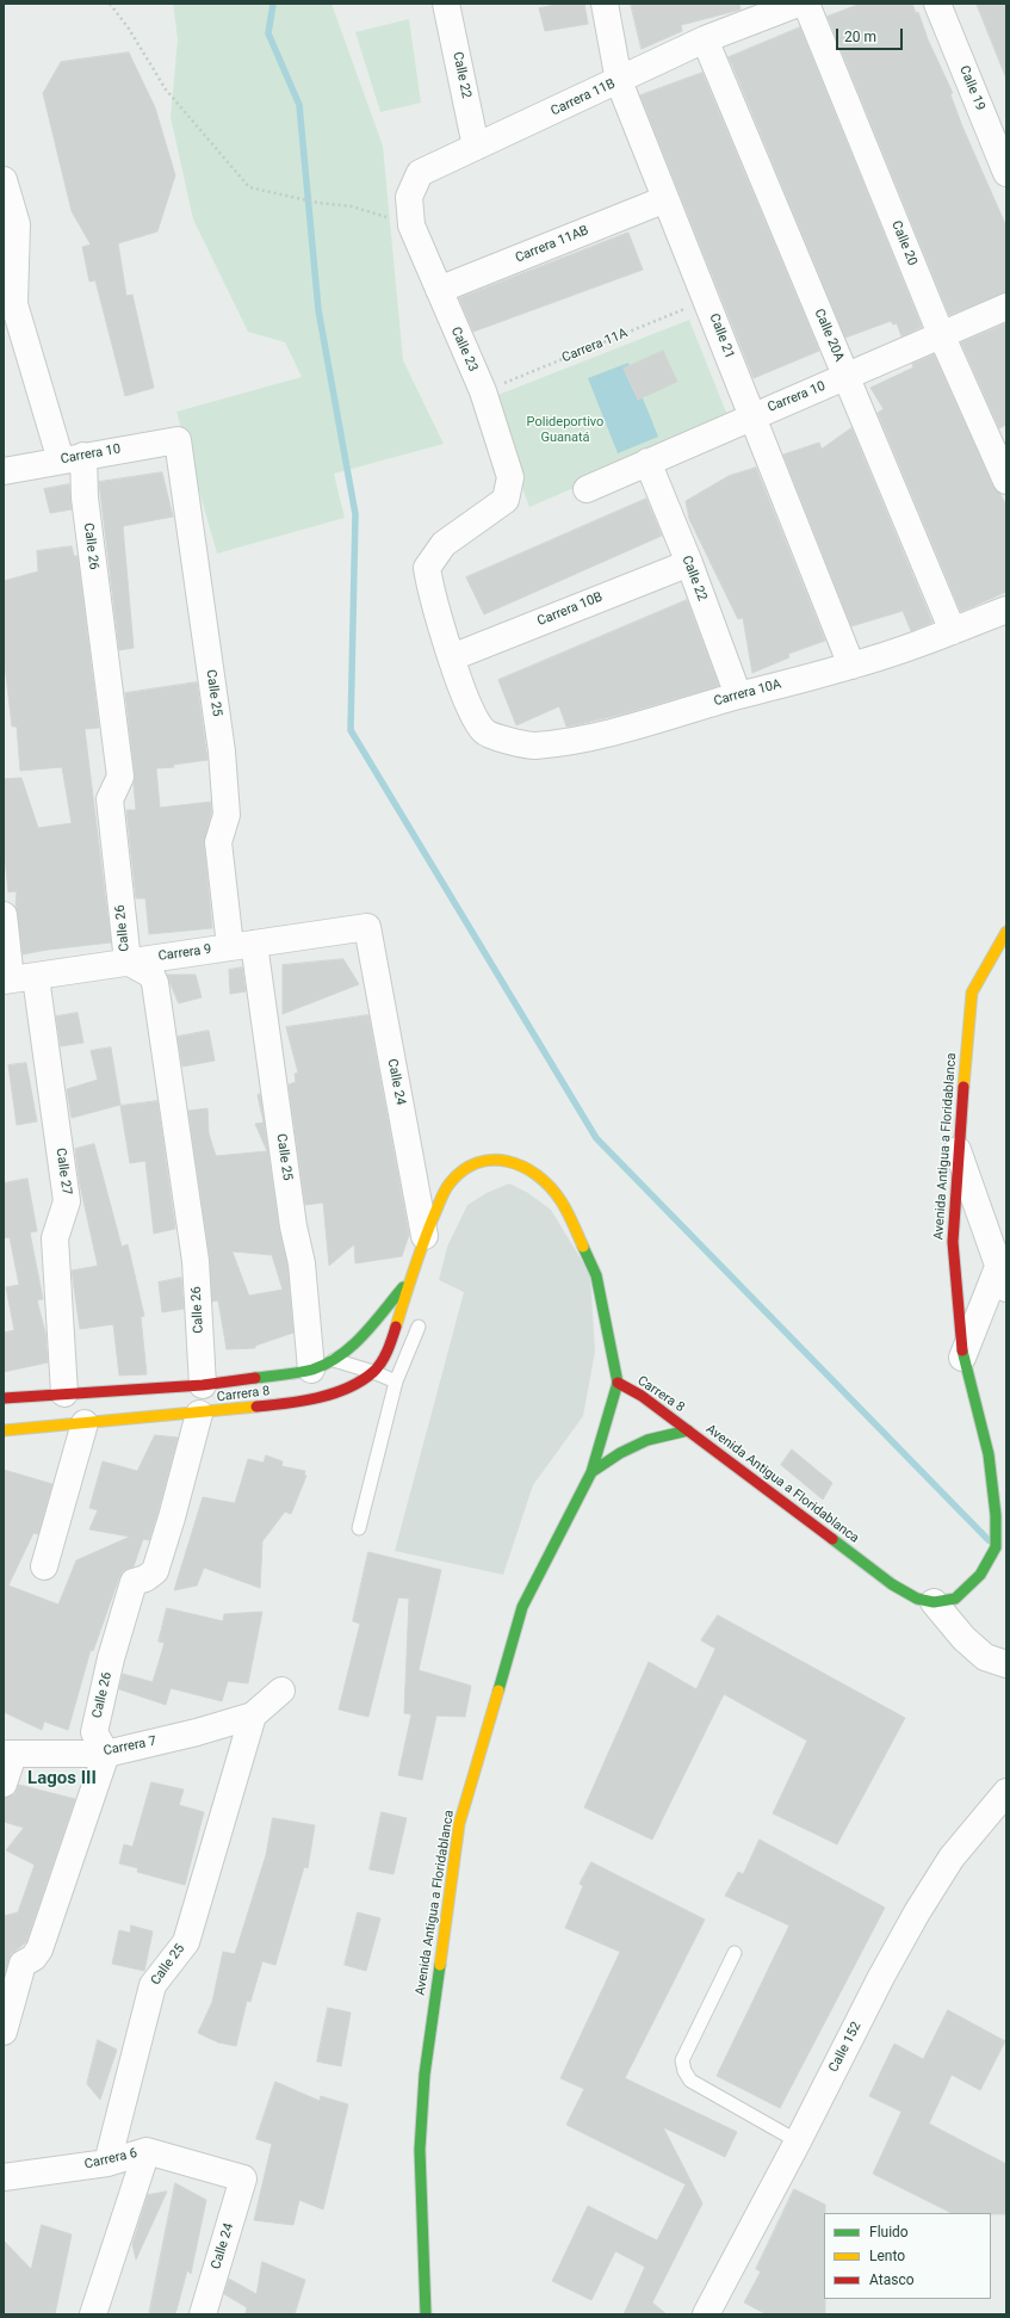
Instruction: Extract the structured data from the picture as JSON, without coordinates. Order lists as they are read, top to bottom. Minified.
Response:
{"streets":{"street":["Calle 22","Calle 19","Carrera 11B","Calle 20","Carrera 11AB","Calle 20A","Calle 21","Calle 23","Carrera 10","Calle 26","Carrera 10B","Calle 25","Carrera 10A","Carrera 9","Calle 24","Avenida Antigua a Floridablanca","Calle 27","Carrera 8","Carrera 7","Calle 152","Carrera 6"],"path":["Carrera 11A"]},"crossings":[["Calle 22","Carrera 11B"],["Calle 22","Carrera 10"],["Calle 22","Carrera 10B"],["Calle 22","Carrera 10A"],["Carrera 11B","Calle 20A"],["Carrera 11B","Calle 21"],["Carrera 11B","Calle 23"],["Calle 20","Carrera 10"],["Carrera 11AB","Calle 21"],["Carrera 11AB","Calle 23"],["Calle 20A","Carrera 10"],["Calle 20A","Carrera 10A"],["Calle 21","Carrera 11A"],["Calle 21","Carrera 10"],["Calle 21","Carrera 10A"],["Carrera 11A","Calle 23"],["Calle 23","Carrera 10B"],["Calle 23","Carrera 10A"],["Carrera 10","Calle 26"],["Carrera 10","Calle 25"],["Calle 26","Carrera 9"],["Calle 26","Carrera 8"],["Calle 26","Carrera 7"],["Carrera 10B","Carrera 10A"],["Calle 25","Carrera 9"],["Calle 25","Carrera 8"],["Calle 25","Carrera 7"],["Calle 25","Carrera 6"],["Carrera 9","Calle 24"],["Carrera 9","Calle 27"],["Calle 24","Carrera 8"],["Calle 24","Carrera 6"],["Avenida Antigua a Floridablanca","Carrera 8"],["Calle 27","Carrera 8"]],"districts":["Lagos III"],"parks":["Polideportivo Guanatá"],"legend":["Fluido","Lento","Atasco"],"scale_bar":"20 m"}
